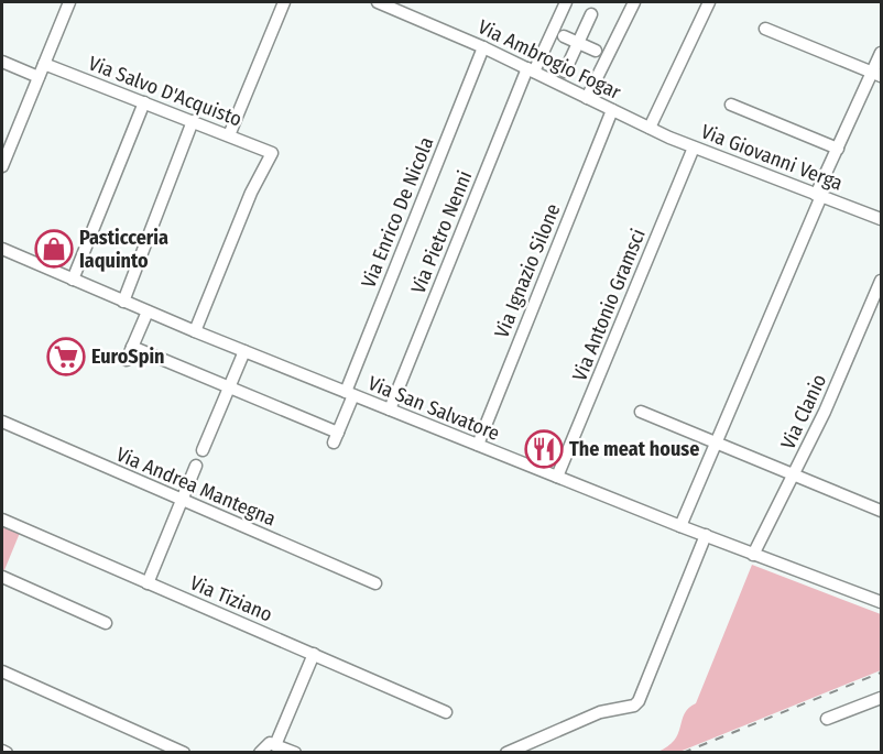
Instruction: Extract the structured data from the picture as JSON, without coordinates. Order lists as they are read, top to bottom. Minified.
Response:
{"streets":{"street":["Via Ambrogio Fogar","Via Salvo D'Acquisto","Via Giovanni Verga","Via Enrico De Nicola","Via Pietro Nenni","Via Ignazio Silone","Via Antonio Gramsci","Via San Salvatore","Via Clanio","Via Andrea Mantegna","Via Tiziano"]},"crossings":[["Via Ambrogio Fogar","Via Giovanni Verga"],["Via Ambrogio Fogar","Via Enrico De Nicola"],["Via Ambrogio Fogar","Via Pietro Nenni"],["Via Ambrogio Fogar","Via Ignazio Silone"],["Via Salvo D'Acquisto","Via San Salvatore"],["Via Giovanni Verga","Via Antonio Gramsci"],["Via Enrico De Nicola","Via San Salvatore"],["Via Pietro Nenni","Via San Salvatore"],["Via Ignazio Silone","Via San Salvatore"],["Via Antonio Gramsci","Via San Salvatore"],["Via San Salvatore","Via Clanio"]],"places":{"shop":["Pasticceria Iaquinto"],"supermarket":["EuroSpin"],"restaurant":["The meat house"]}}
